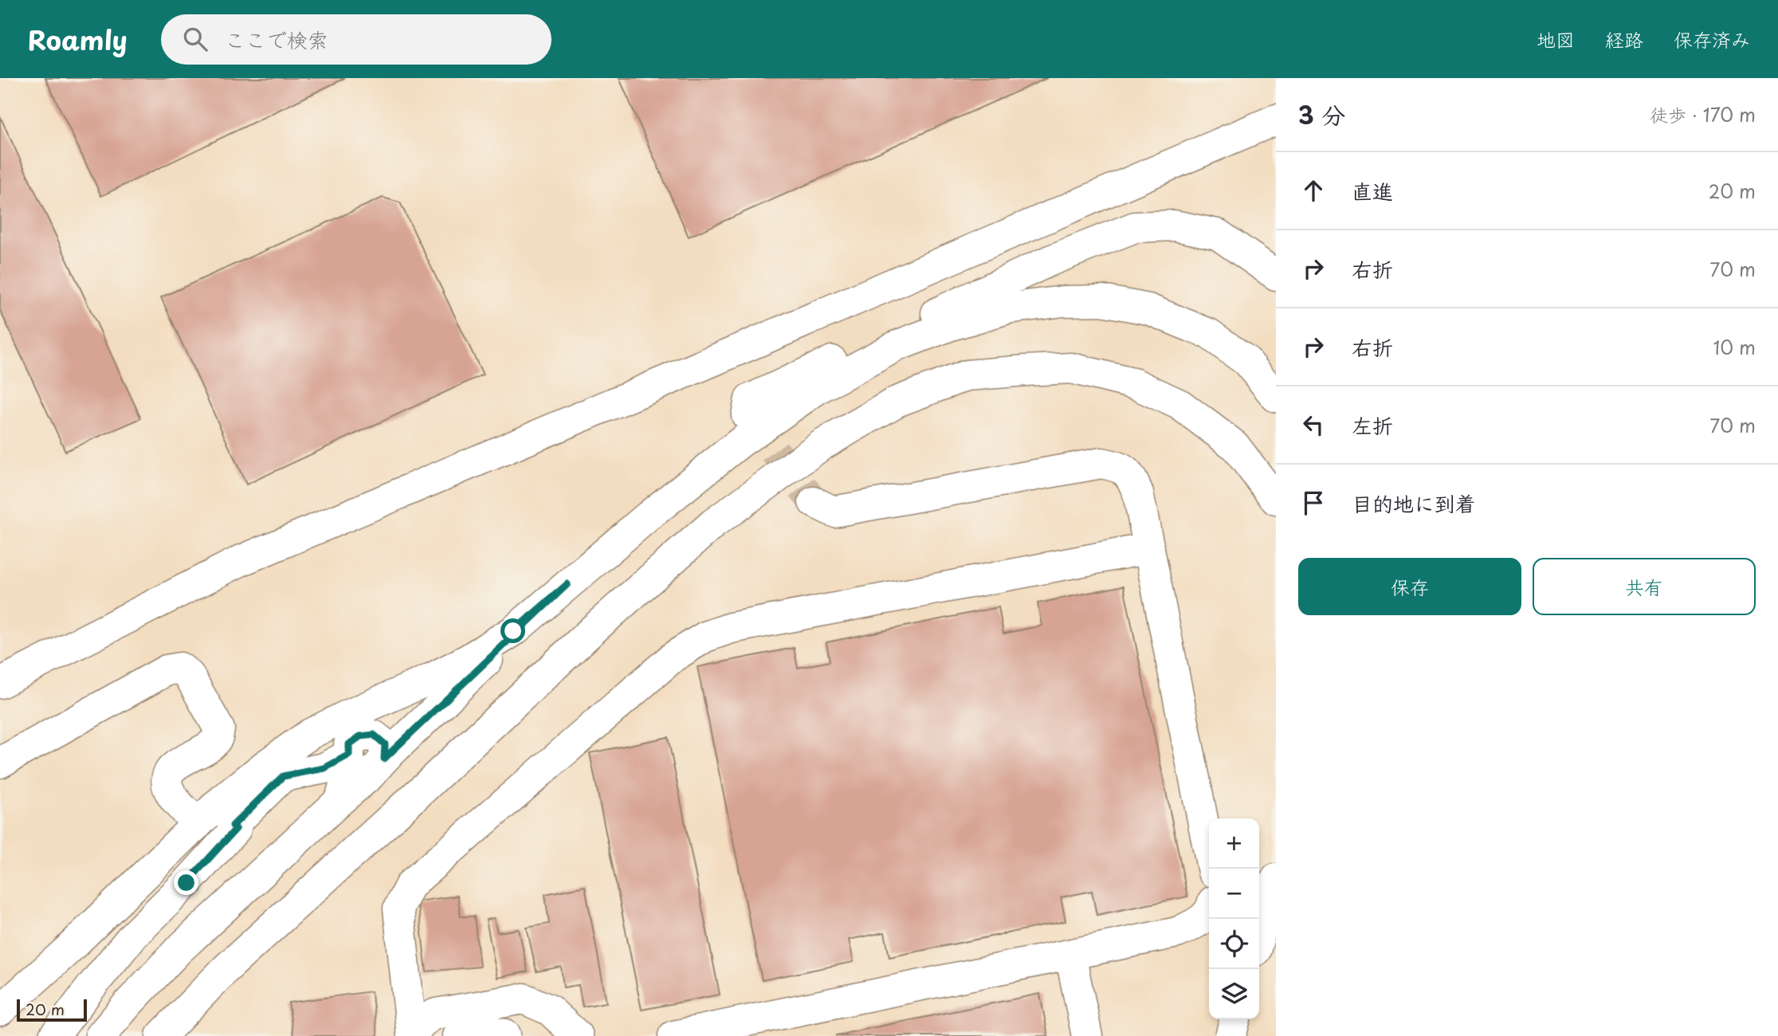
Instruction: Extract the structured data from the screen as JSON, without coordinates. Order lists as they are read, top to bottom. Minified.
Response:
{"scale_bar":"20 m","page":{"header":"Roamly","search":"ここで検索","nav":["地図","経路","保存済み"],"heading":["3 分","徒歩 · 170 m"],"list":[["直進","20 m"],["右折","70 m"],["右折","10 m"],["左折","70 m"],"目的地に到着"],"buttons":["保存","共有"],"map_buttons":["+","−"],"scale":"20 m"}}
